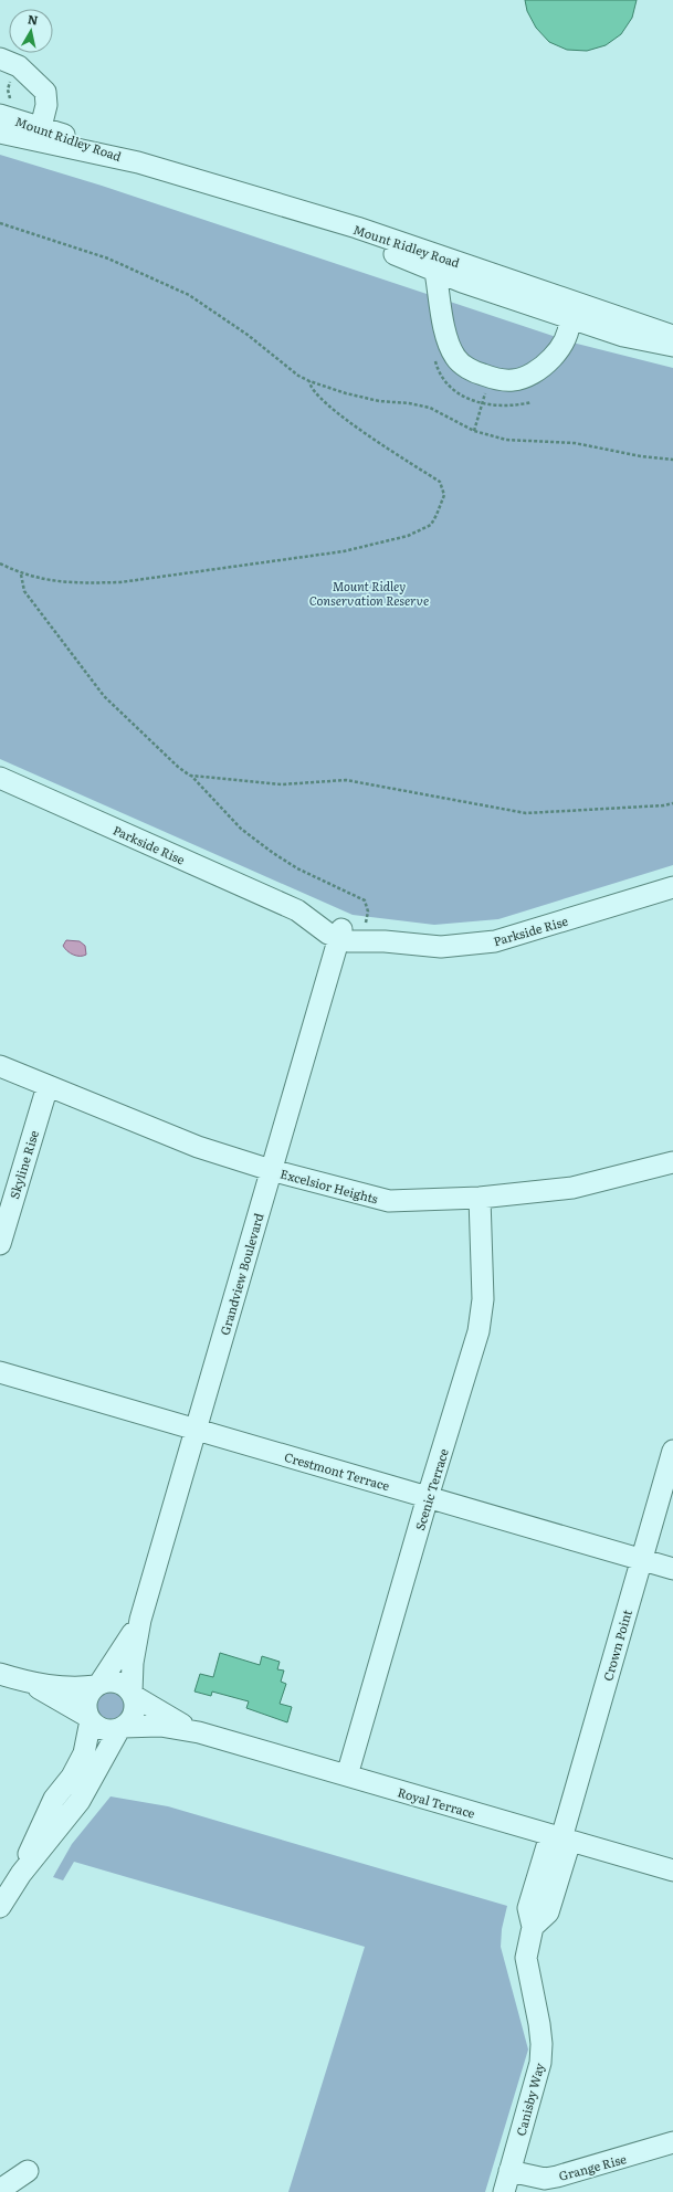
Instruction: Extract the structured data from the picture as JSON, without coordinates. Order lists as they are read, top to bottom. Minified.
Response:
{"streets":{"street":["Mount Ridley Road","Parkside Rise","Skyline Rise","Excelsior Heights","Grandview Boulevard","Crestmont Terrace","Scenic Terrace","Crown Point","Royal Terrace","Canisby Way","Grange Rise"]},"crossings":[["Parkside Rise","Grandview Boulevard"],["Skyline Rise","Excelsior Heights"],["Excelsior Heights","Grandview Boulevard"],["Excelsior Heights","Scenic Terrace"],["Grandview Boulevard","Crestmont Terrace"],["Grandview Boulevard","Royal Terrace"],["Crestmont Terrace","Scenic Terrace"],["Crestmont Terrace","Crown Point"],["Scenic Terrace","Royal Terrace"],["Crown Point","Royal Terrace"],["Crown Point","Canisby Way"],["Royal Terrace","Canisby Way"],["Canisby Way","Grange Rise"]],"parks":["Mount Ridley Conservation Reserve"],"north":"top"}
